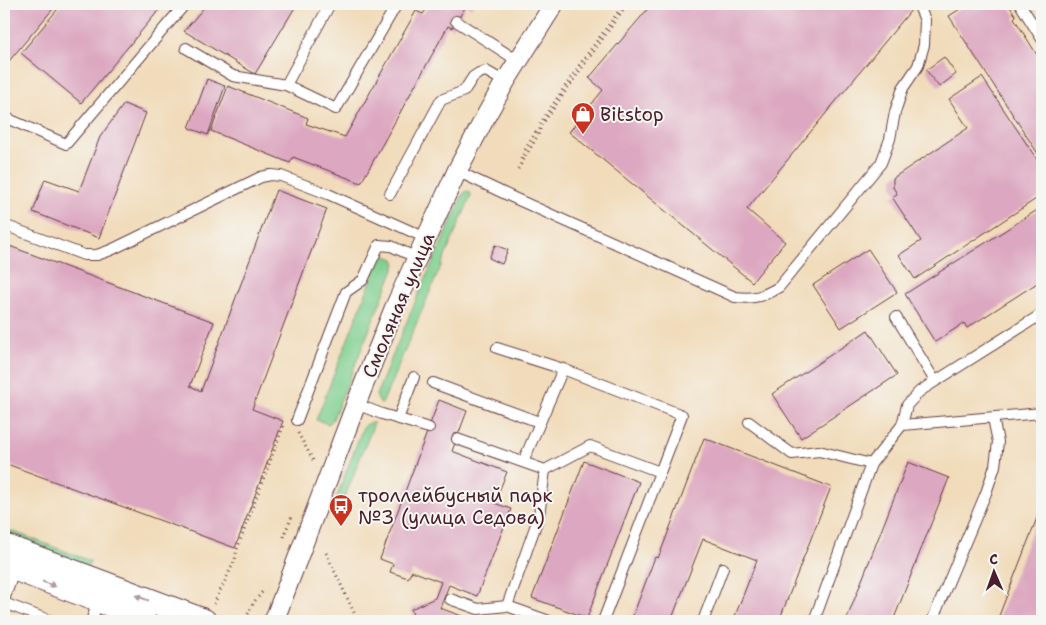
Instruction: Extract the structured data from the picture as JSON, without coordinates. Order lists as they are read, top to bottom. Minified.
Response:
{"streets":{"street":["Смоляная улица"]},"places":{"shop":["Bitstop"],"bus stop":["троллейбусный парк №3 (улица Седова)"]},"north":"top"}
